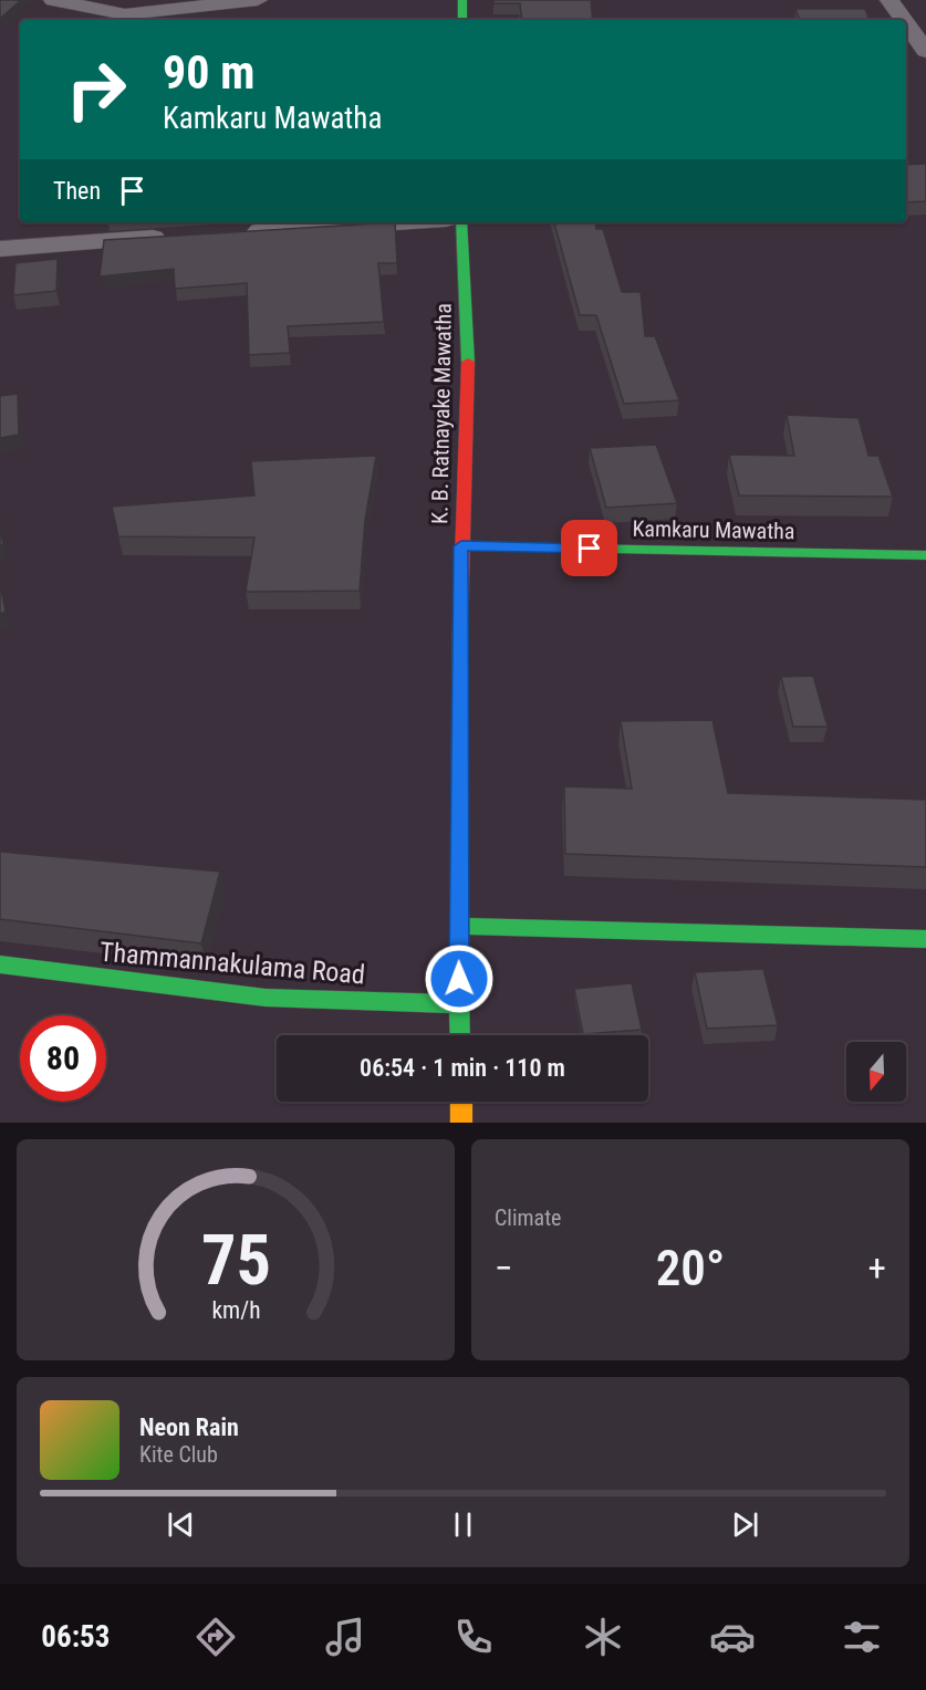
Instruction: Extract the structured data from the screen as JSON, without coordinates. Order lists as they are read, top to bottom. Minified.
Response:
{"streets":{"main road":["K. B. Ratnayake Mawatha","Kamkaru Mawatha","Thammannakulama Road"]},"crossings":[["K. B. Ratnayake Mawatha","Kamkaru Mawatha"],["K. B. Ratnayake Mawatha","Thammannakulama Road"]],"north":"bottom","page":{"turn":["90 m","Kamkaru Mawatha"],"then":"Then","limit":"80","trip":"06:54 · 1 min · 110 m","tile":"Climate","heat":["−","20°","+"],"song":["Neon Rain","Kite Club"],"tabs":"06:53","gauge":["75","km/h"]}}
